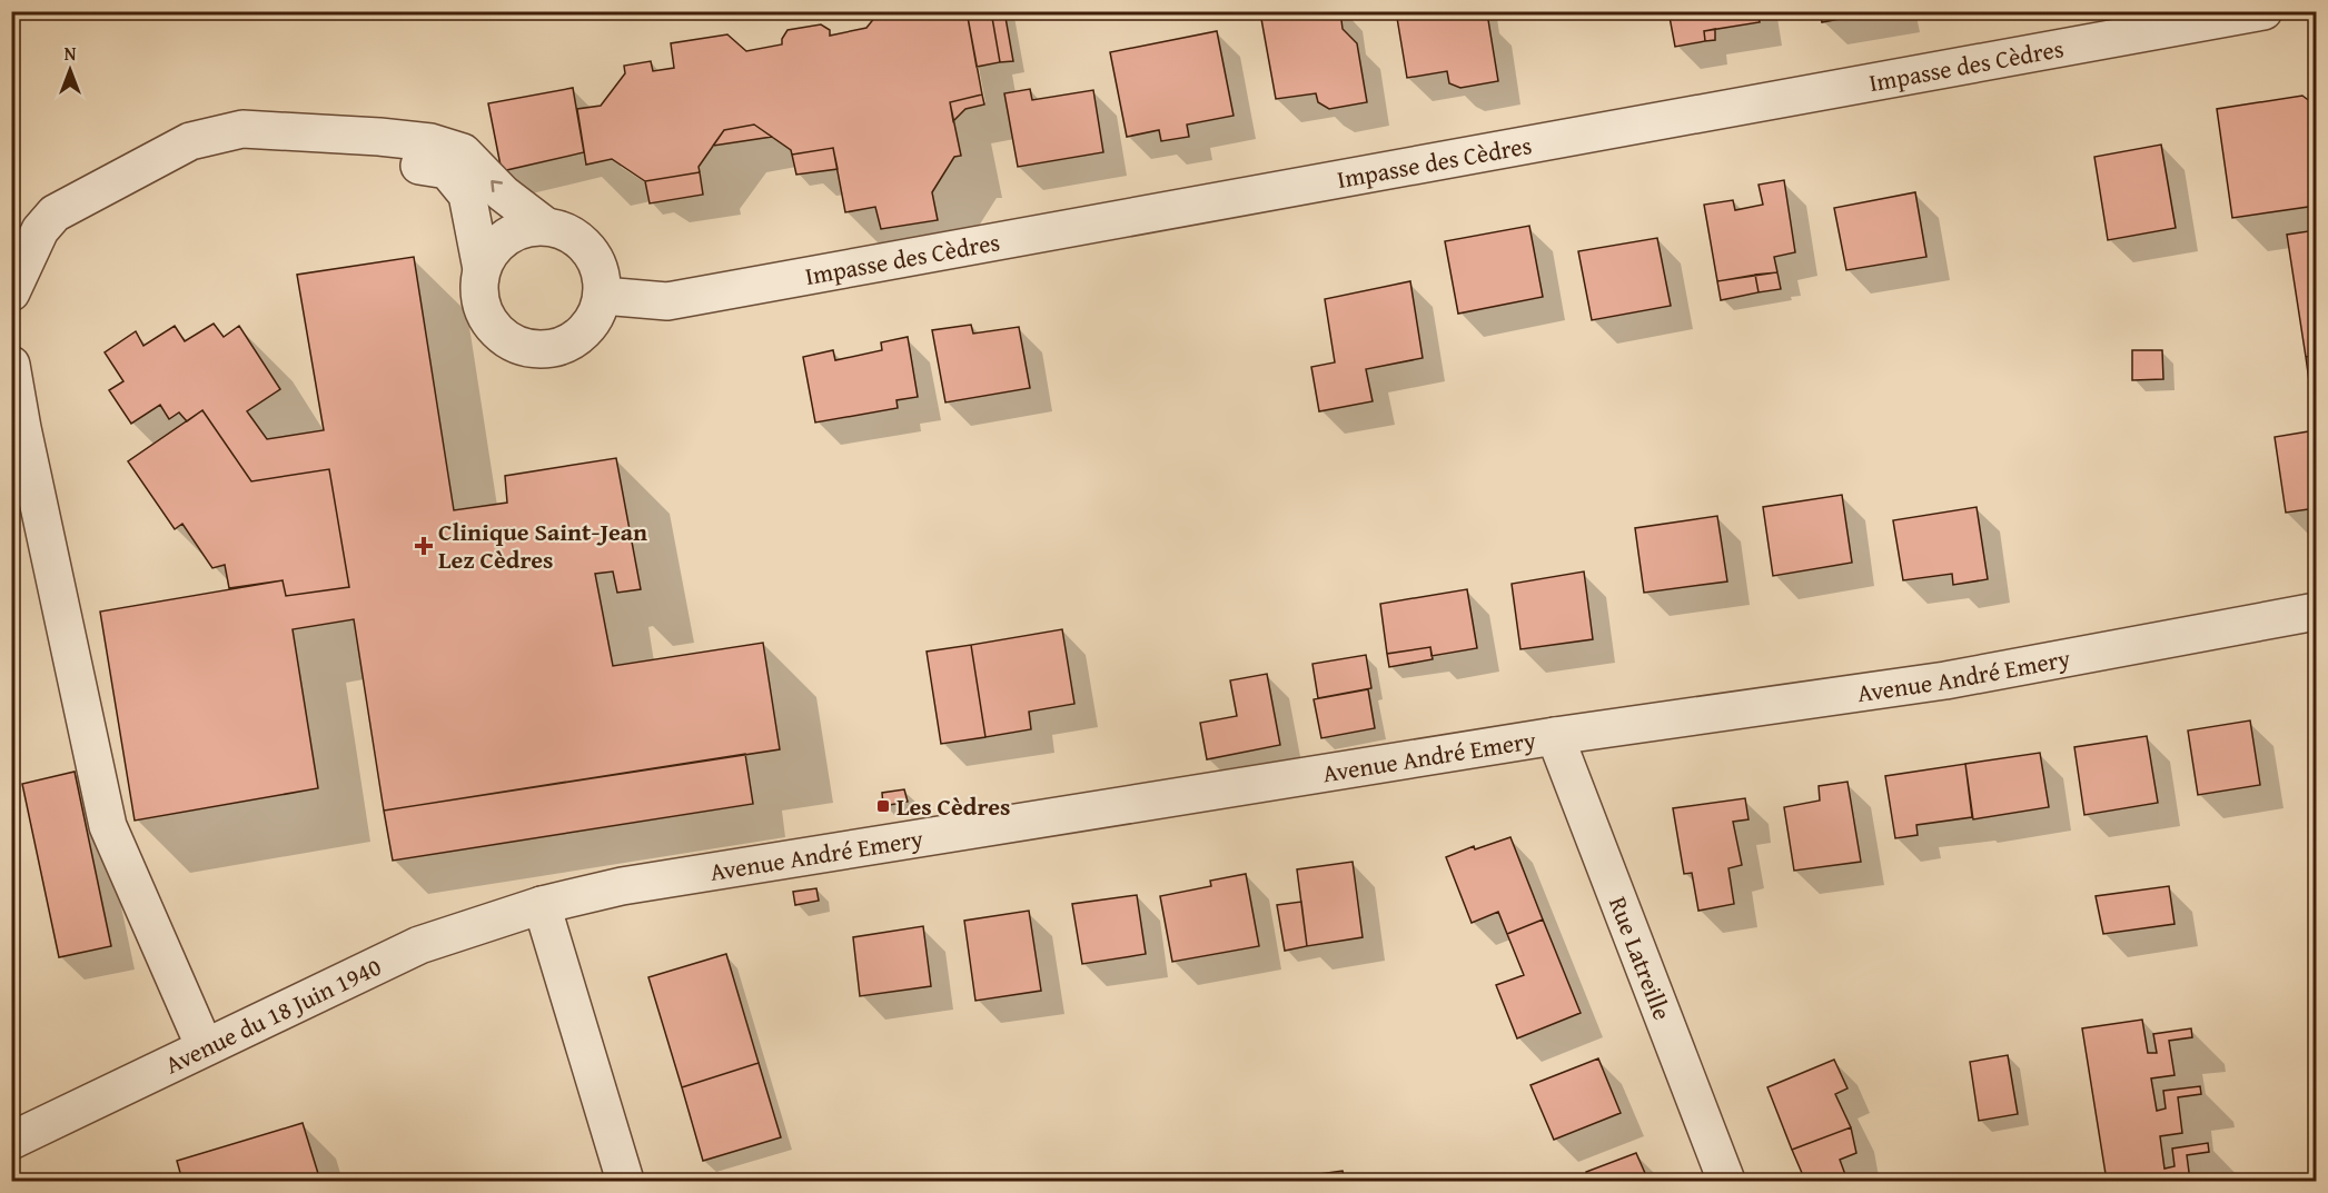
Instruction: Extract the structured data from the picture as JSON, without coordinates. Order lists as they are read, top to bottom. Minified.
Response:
{"streets":{"street":["Impasse des Cèdres","Avenue André Emery","Rue Latreille","Avenue du 18 Juin 1940"]},"crossings":[["Avenue André Emery","Rue Latreille"],["Avenue André Emery","Avenue du 18 Juin 1940"]],"places":{"health":["Clinique Saint-Jean Lez Cèdres"],"transit":["Les Cèdres"]},"north":"top"}
